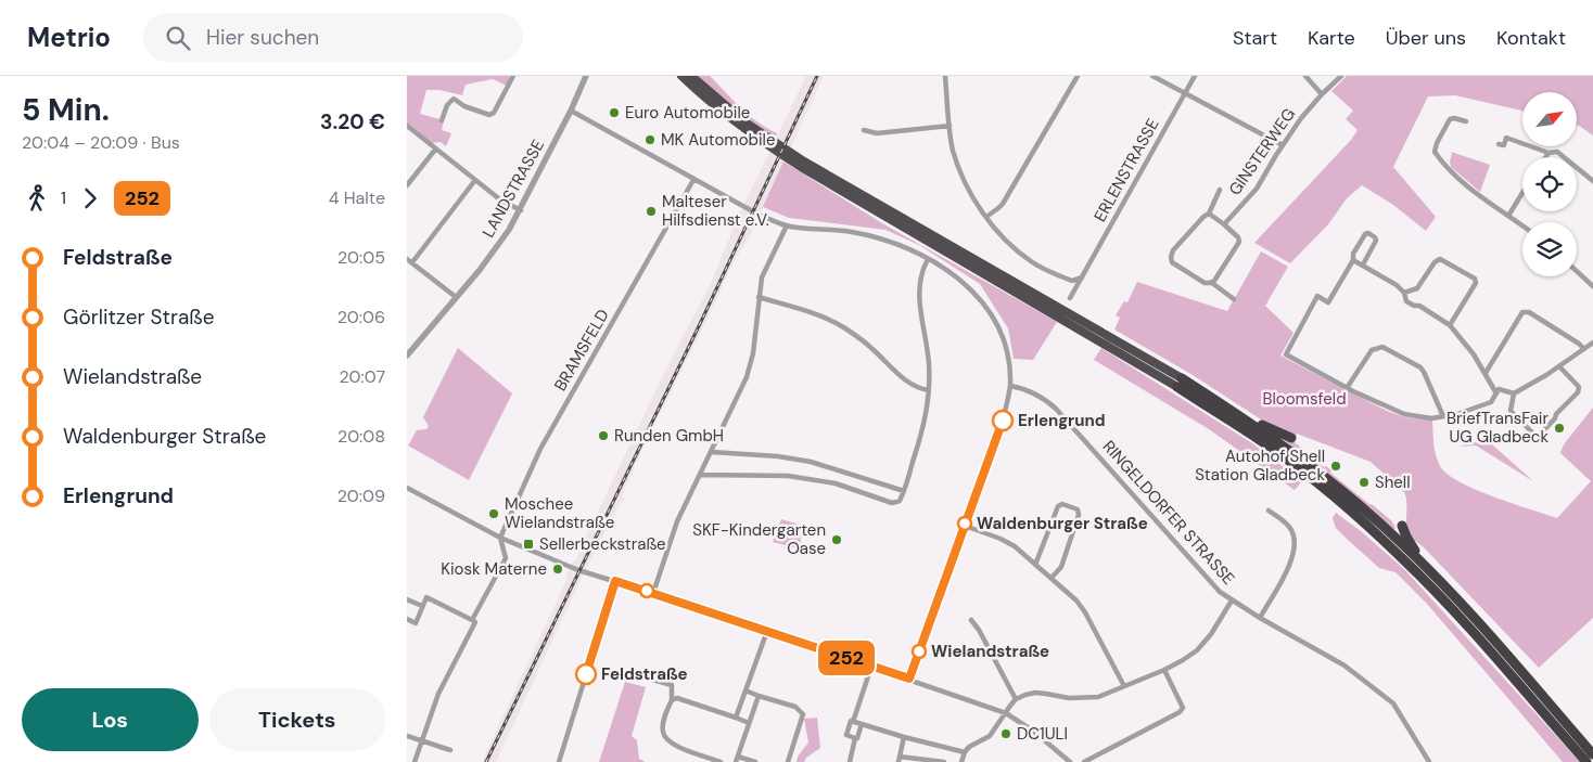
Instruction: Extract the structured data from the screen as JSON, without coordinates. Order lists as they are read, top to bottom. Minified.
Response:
{"streets":{"street":["GINSTERWEG","ERLENSTRASSE","LANDSTRASSE","BRAMSFELD","RINGELDORFER STRASSE"]},"parks":["Bloomsfeld"],"places":{"other":["Euro Automobile","MK Automobile","Malteser Hilfsdienst e.V.","Erlengrund","BriefTransFair UG Gladbeck","Runden GmbH","Autohof Shell Station Gladbeck","Shell","Moschee Wielandstraße","Waldenburger Straße","SKF-Kindergarten Oase","Kiosk Materne","Wielandstraße","Feldstraße","DC1ULI"],"transit":["Sellerbeckstraße"]},"lines":["bus line 252"],"north":"top right","page":{"header":"Metrio","search":"Hier suchen","nav":["Start","Karte","Über uns","Kontakt"],"heading":["5 Min.","20:04 – 20:09 · Bus","3.20 €"],"on_map":"252","legs":["1","252","4 Halte"],"list":[{"name":"Feldstraße","value":"20:05"},{"name":"Görlitzer Straße","value":"20:06"},{"name":"Wielandstraße","value":"20:07"},{"name":"Waldenburger Straße","value":"20:08"},{"name":"Erlengrund","value":"20:09"}],"buttons":["Los","Tickets"]}}
